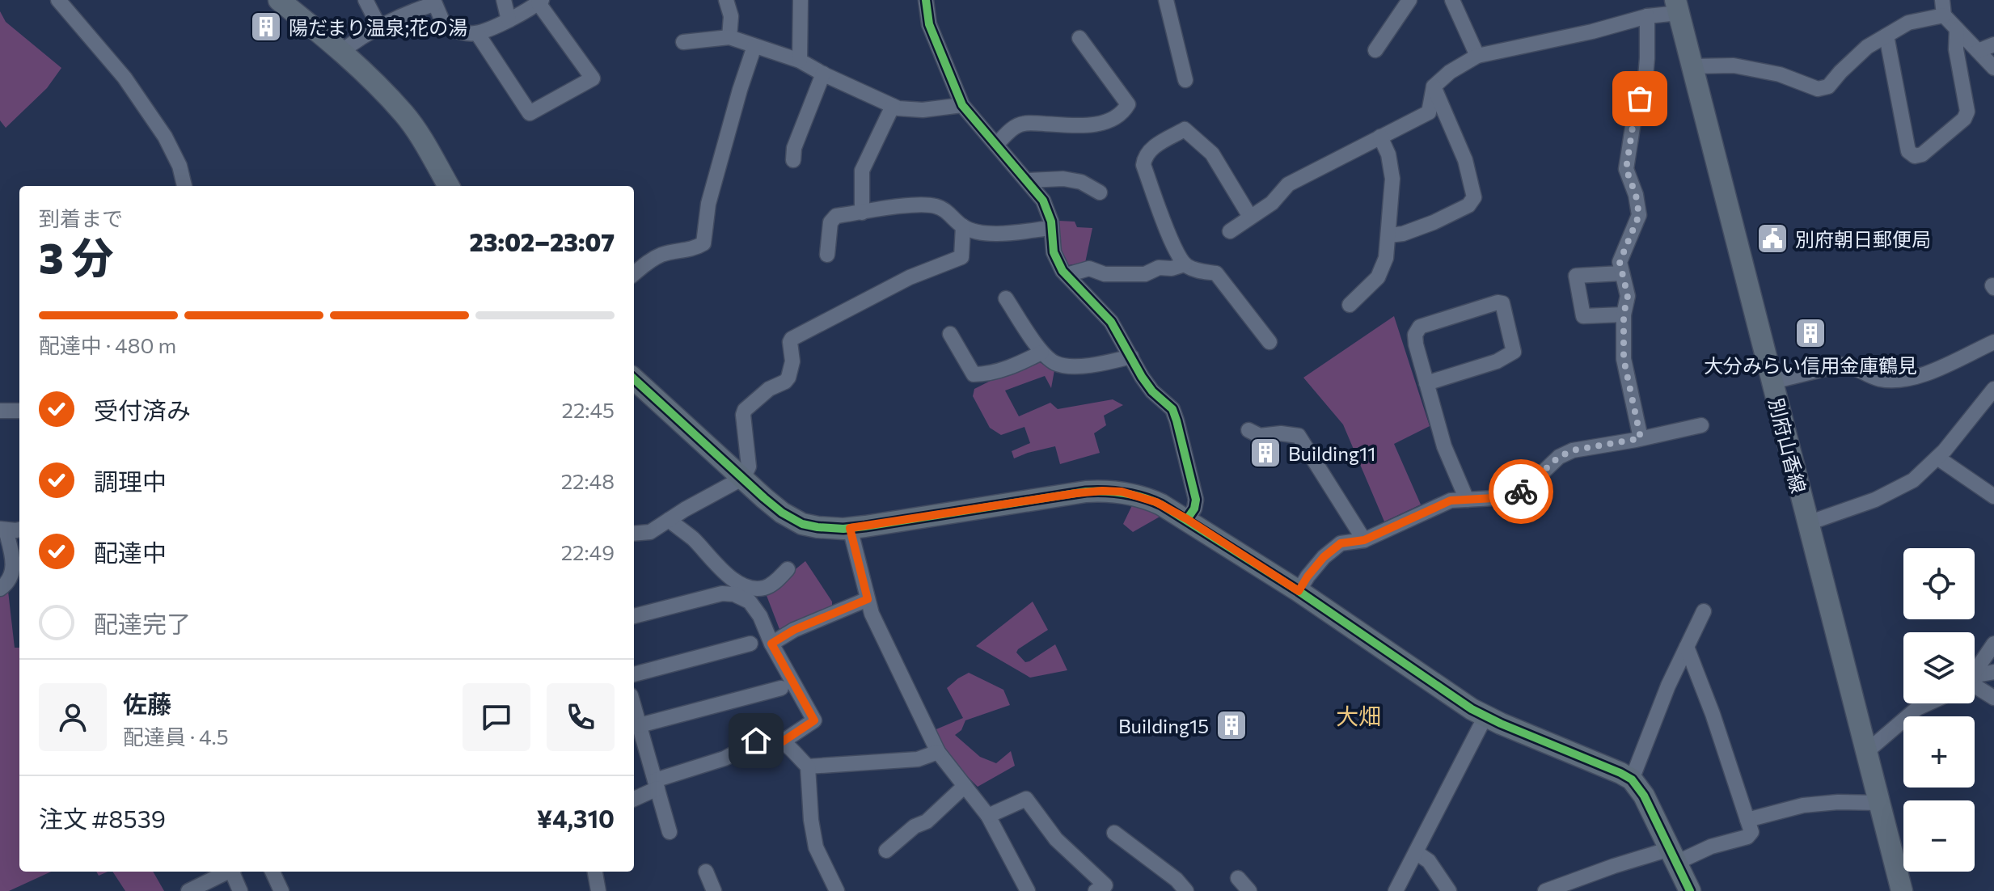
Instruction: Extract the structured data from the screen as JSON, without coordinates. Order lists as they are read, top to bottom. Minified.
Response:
{"streets":{"street":["別府山香線"]},"districts":["大畑"],"places":{"building":["陽だまり温泉;花の湯","大分みらい信用金庫鶴見","Building11","Building15"],"public building":["別府朝日郵便局"]},"page":{"heading":["3 分","到着まで","23:02–23:07"],"panel":["佐藤","配達員 · 4.5","注文 #8539","¥4,310"],"bar":"配達中 · 480 m","list":[["受付済み","22:45"],["調理中","22:48"],["配達中","22:49"],"配達完了"],"map_buttons":["+","−"]}}
